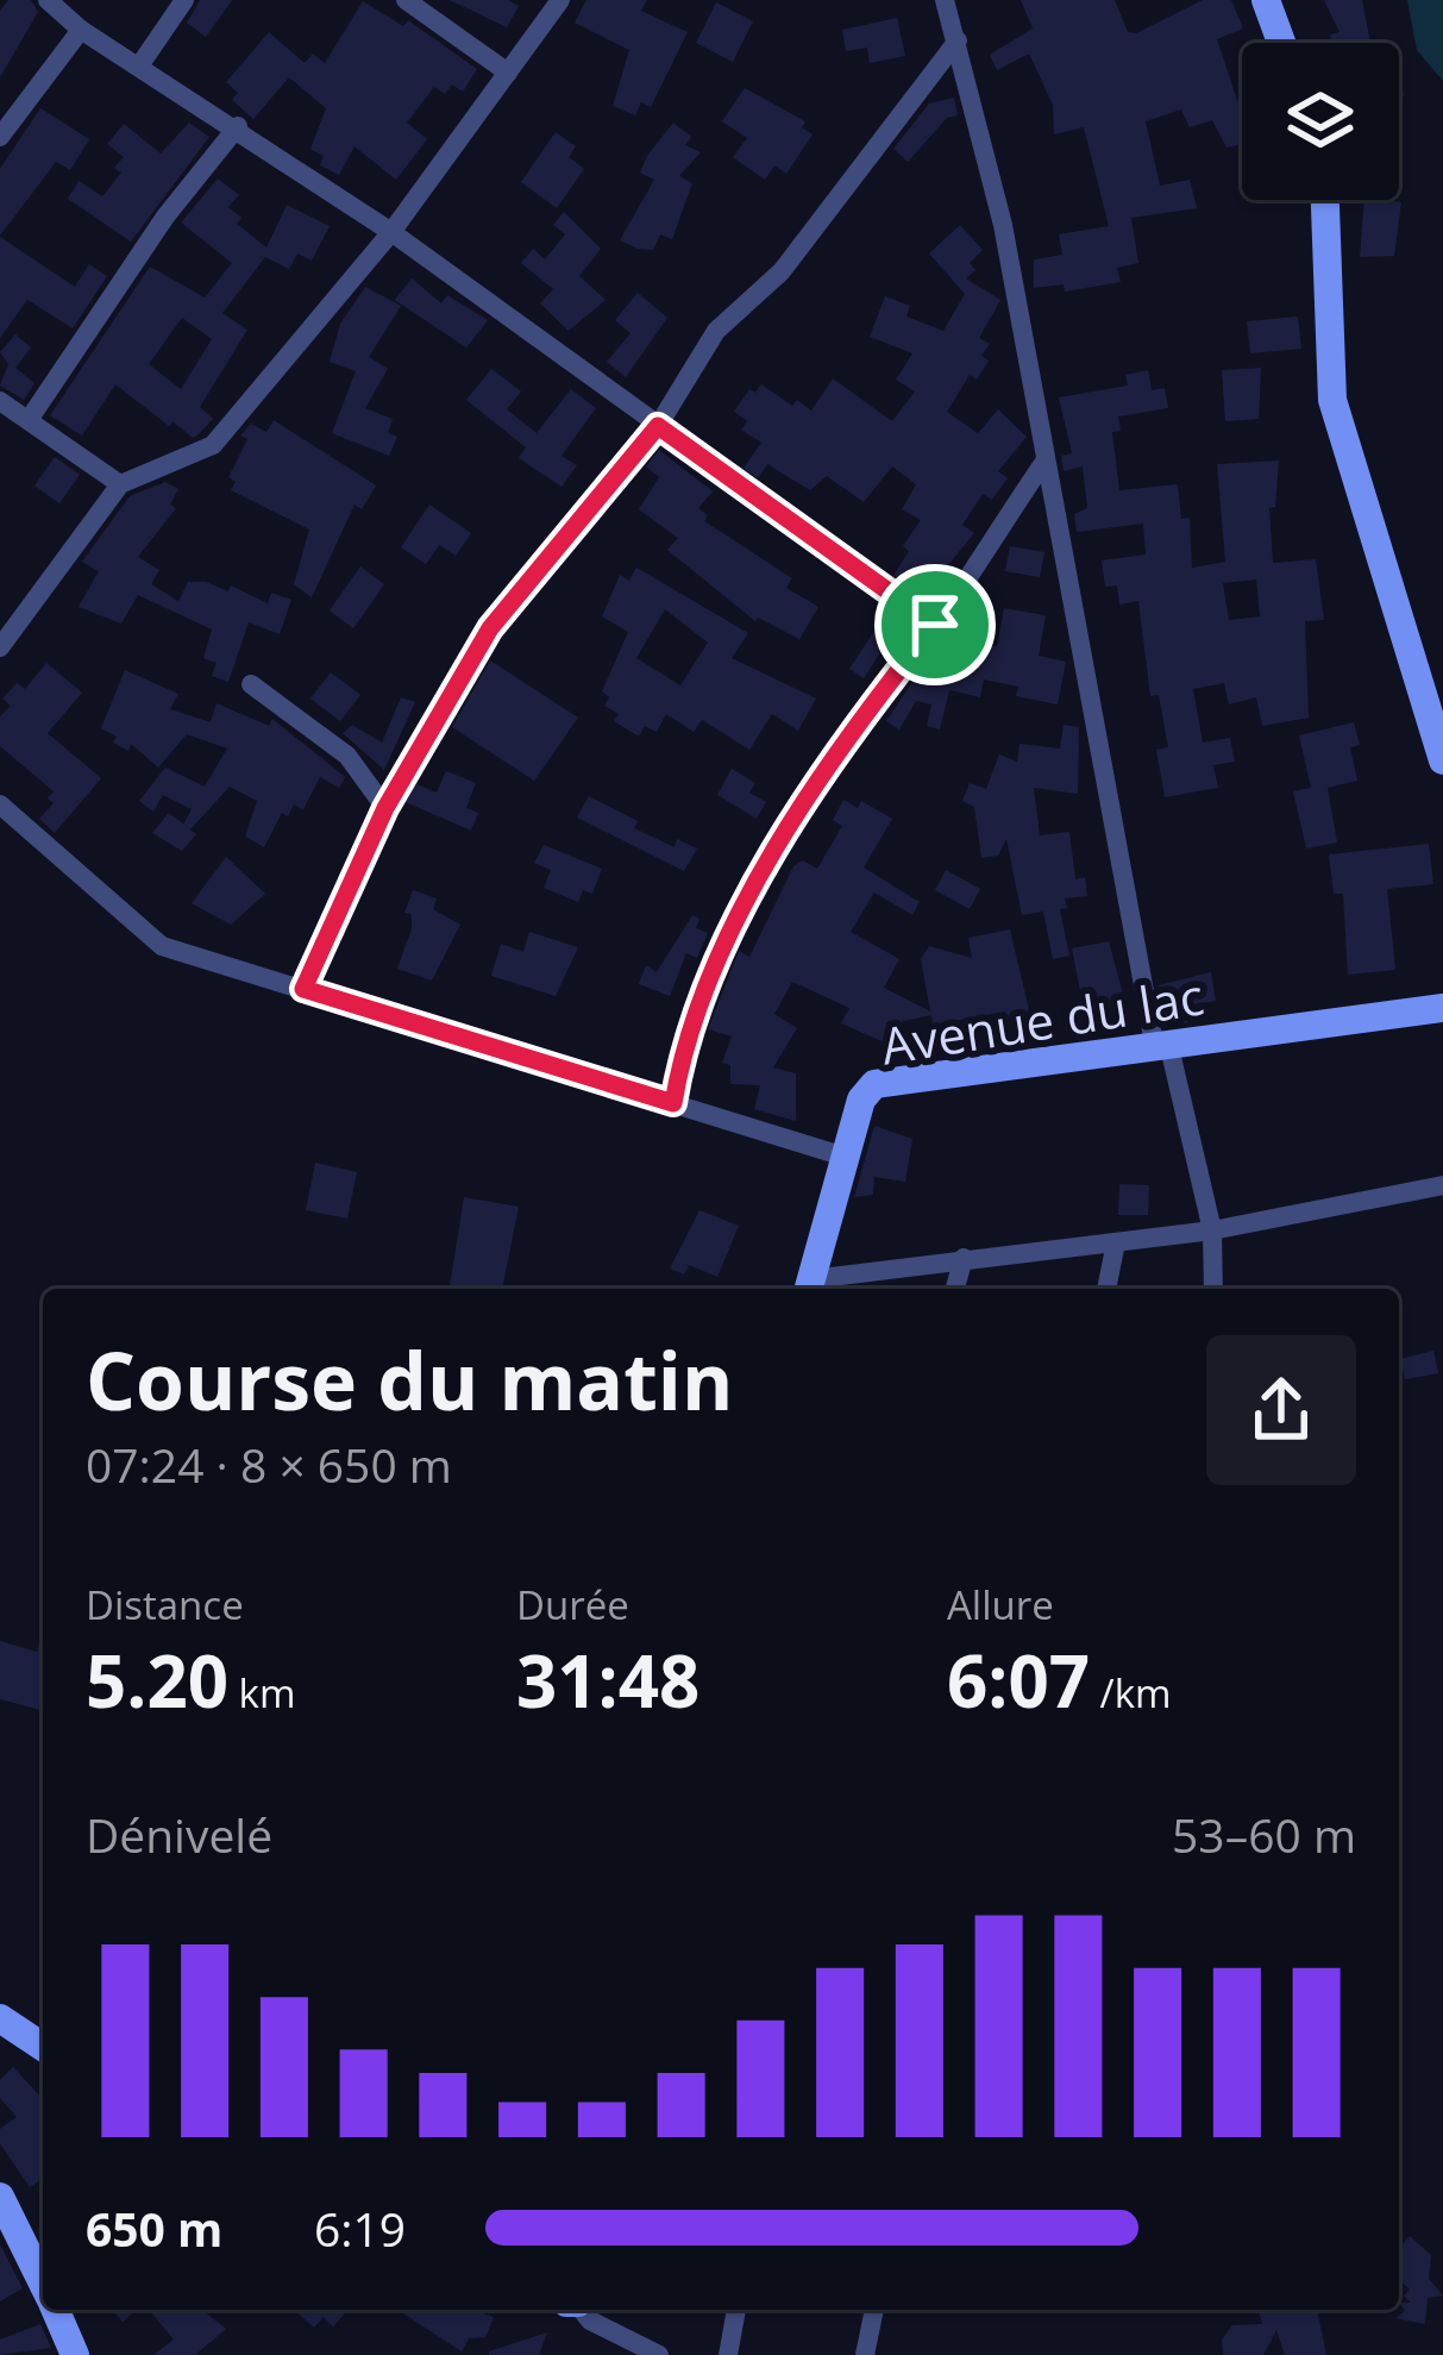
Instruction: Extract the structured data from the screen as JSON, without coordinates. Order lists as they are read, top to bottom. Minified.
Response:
{"streets":{"main road":["Avenue du lac"]},"page":{"heading":["Course du matin","07:24 · 8 × 650 m"],"stats":[["Distance","5.20 km"],["Durée","31:48"],["Allure","6:07 /km"]],"chart":["Dénivelé","53–60 m"],"list":[{"name":"650 m","note":"6:19"}]}}
